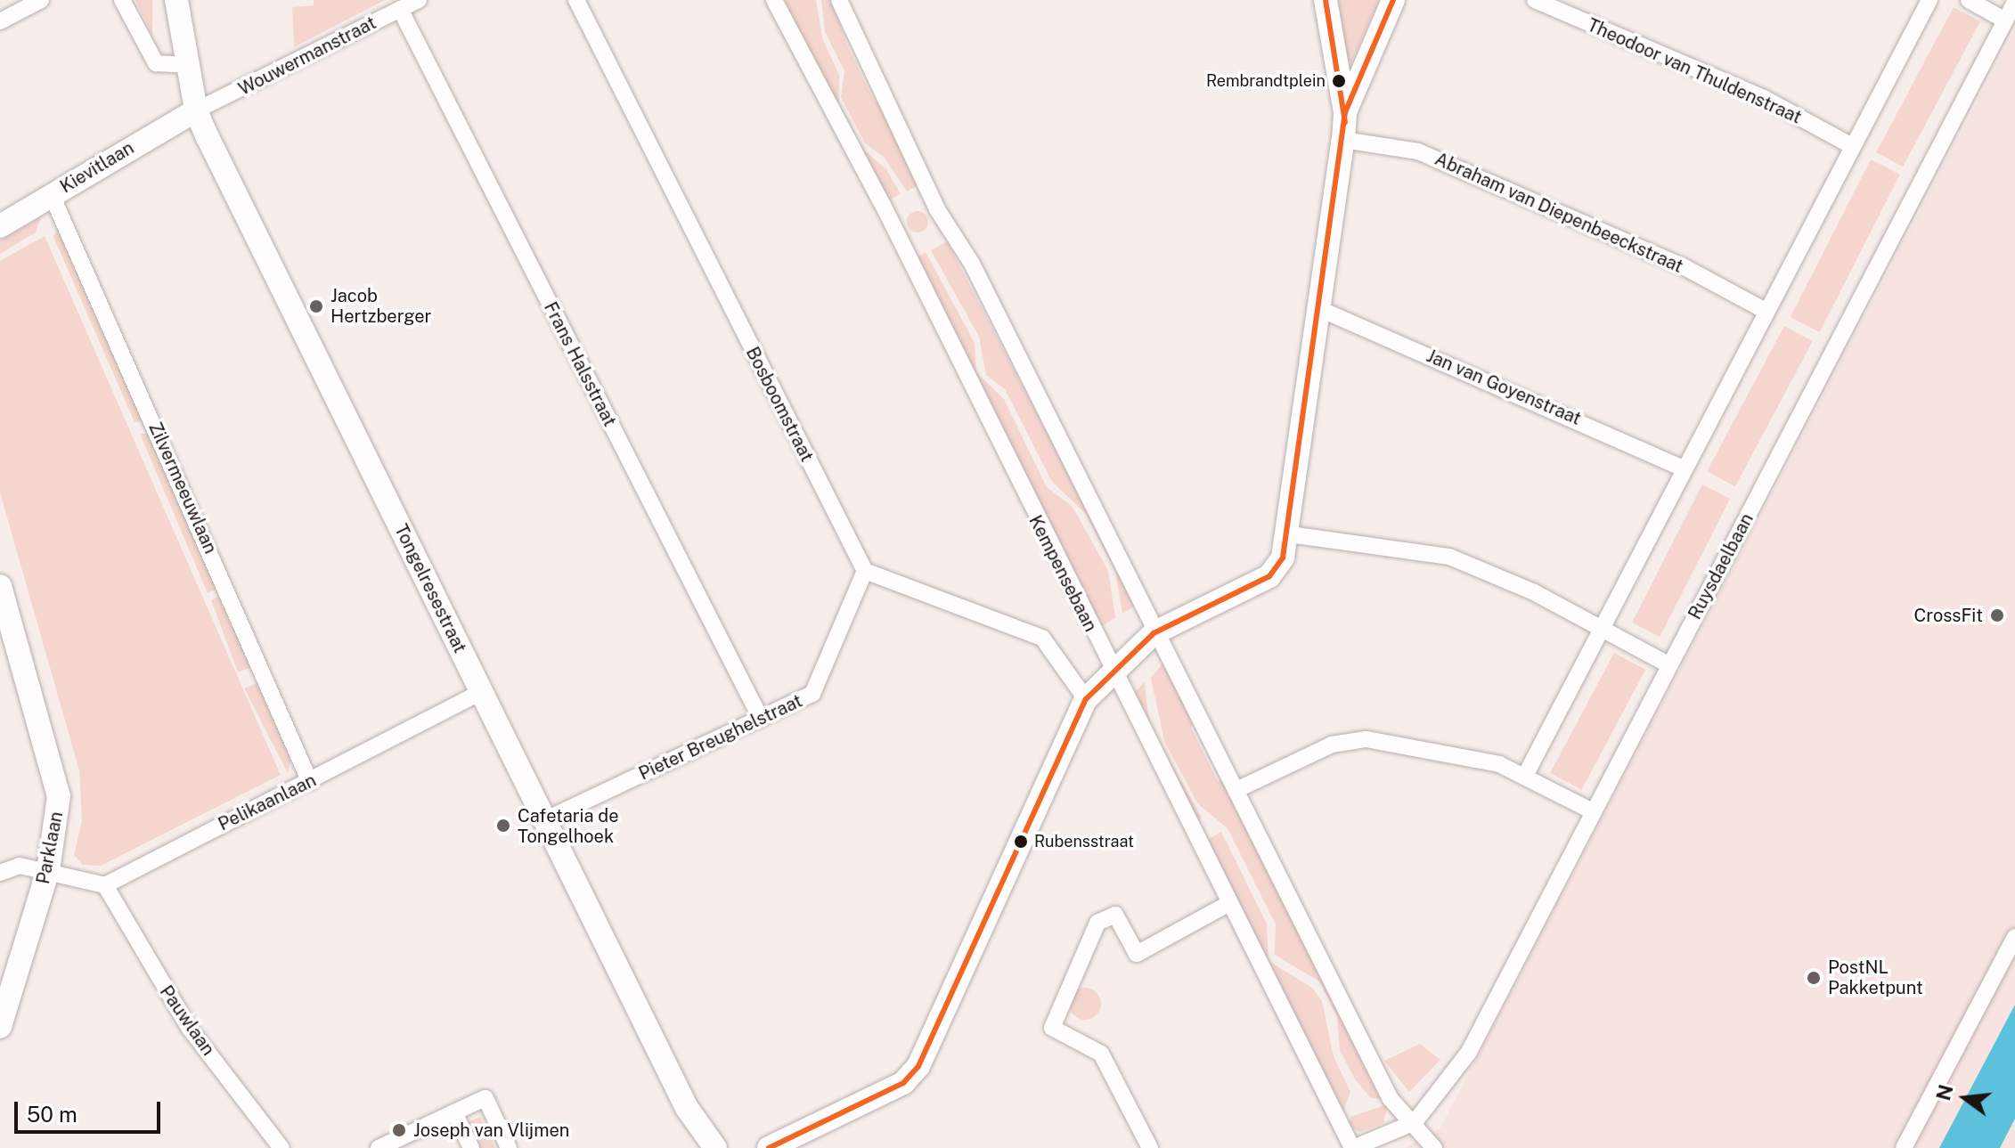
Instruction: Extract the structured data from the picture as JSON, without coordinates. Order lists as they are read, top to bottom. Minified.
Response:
{"streets":{"street":["Wouwermanstraat","Theodoor van Thuldenstraat","Kievitlaan","Abraham van Diepenbeeckstraat","Frans Halsstraat","Jan van Goyenstraat","Bosboomstraat","Zilvermeeuwlaan","Ruysdaelbaan","Kempensebaan","Tongelresestraat","Pieter Breughelstraat","Pelikaanlaan","Parklaan","Pauwlaan"]},"crossings":[["Wouwermanstraat","Kievitlaan"],["Wouwermanstraat","Frans Halsstraat"],["Wouwermanstraat","Tongelresestraat"],["Kievitlaan","Zilvermeeuwlaan"],["Kievitlaan","Tongelresestraat"],["Frans Halsstraat","Pieter Breughelstraat"],["Bosboomstraat","Pieter Breughelstraat"],["Zilvermeeuwlaan","Pelikaanlaan"],["Tongelresestraat","Pieter Breughelstraat"],["Tongelresestraat","Pelikaanlaan"],["Pelikaanlaan","Pauwlaan"]],"places":["Rembrandtplein","Jacob Hertzberger","CrossFit","Cafetaria de Tongelhoek","Rubensstraat","PostNL Pakketpunt","Joseph van Vlijmen"],"scale_bar":"50 m","north":"left"}
